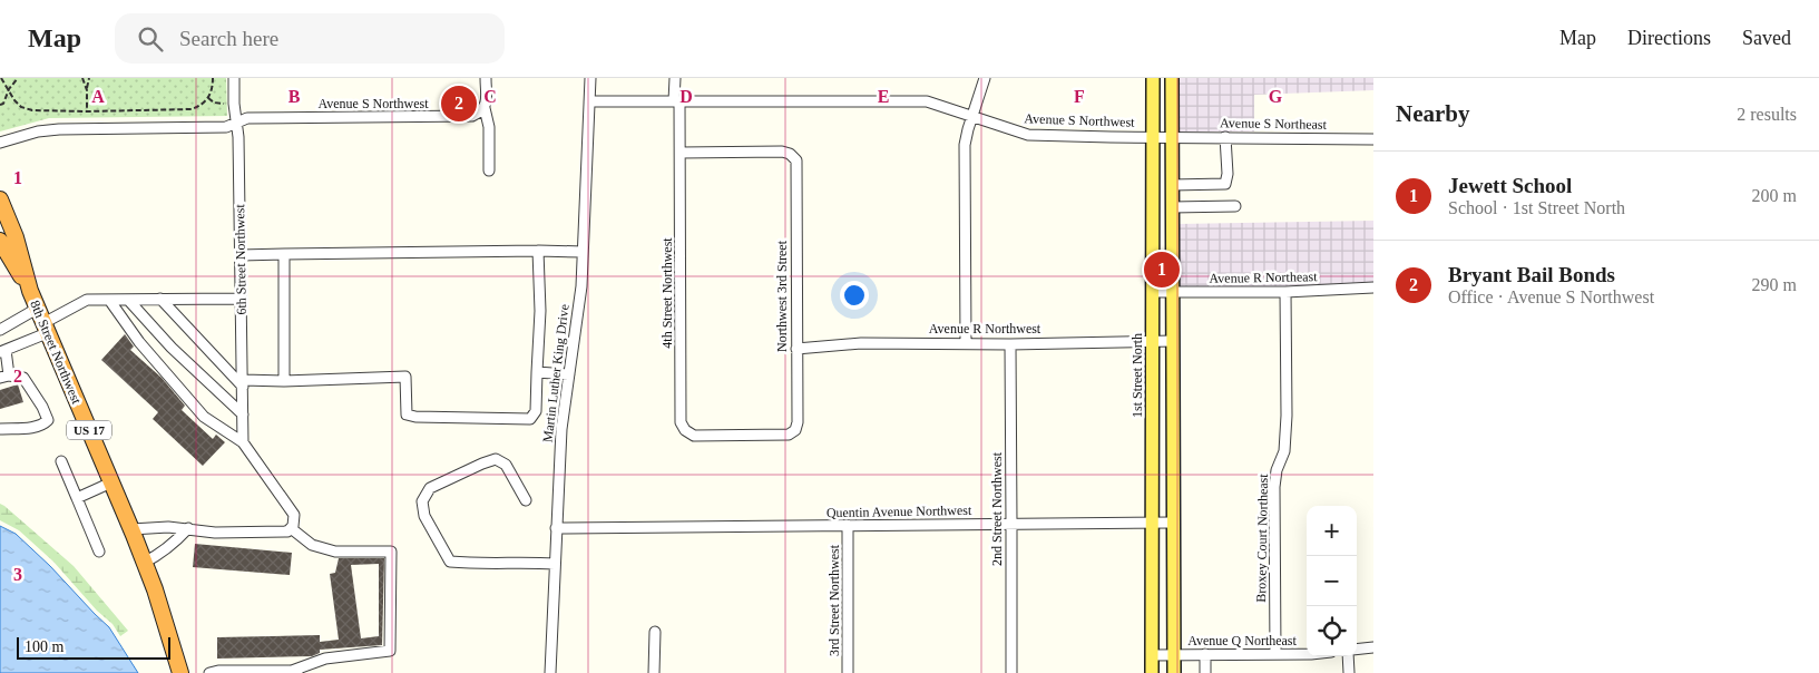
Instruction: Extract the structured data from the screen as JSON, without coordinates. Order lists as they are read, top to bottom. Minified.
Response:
{"streets":{"highway":["8th Street Northwest","US 17"],"main road":["1st Street North"],"street":["Avenue S Northwest","Avenue S Northeast","6th Street Northwest","Avenue R Northeast","4th Street Northwest","Northwest 3rd Street","Avenue R Northwest","Martin Luther King Drive","2nd Street Northwest","Quentin Avenue Northwest","Broxey Court Northeast","3rd Street Northwest","Avenue Q Northeast"]},"crossings":[["Avenue S Northwest","Avenue S Northeast"],["Avenue S Northwest","6th Street Northwest"],["Avenue S Northwest","4th Street Northwest"],["Avenue S Northwest","Martin Luther King Drive"],["Avenue S Northwest","1st Street North"],["Avenue R Northeast","1st Street North"],["Avenue R Northeast","Broxey Court Northeast"],["4th Street Northwest","Northwest 3rd Street"],["Northwest 3rd Street","Avenue R Northwest"],["Avenue R Northwest","1st Street North"],["Avenue R Northwest","2nd Street Northwest"],["8th Street Northwest","US 17"],["Martin Luther King Drive","Quentin Avenue Northwest"],["1st Street North","Quentin Avenue Northwest"],["1st Street North","Avenue Q Northeast"],["2nd Street Northwest","Quentin Avenue Northwest"],["Quentin Avenue Northwest","3rd Street Northwest"],["Broxey Court Northeast","Avenue Q Northeast"]],"scale_bar":"100 m","page":{"header":"Map","search":"Search here","nav":["Map","Directions","Saved"],"heading":["Nearby","2 results"],"pins":["2","1"],"list":[{"mark":"1","name":"Jewett School","note":"School · 1st Street North","value":"200 m"},{"mark":"2","name":"Bryant Bail Bonds","note":"Office · Avenue S Northwest","value":"290 m"}],"map_buttons":["+","−"],"scale":"100 m"},"grid":{"columns":["A","B","C","D","E","F","G"],"rows":["1","2","3"]}}
